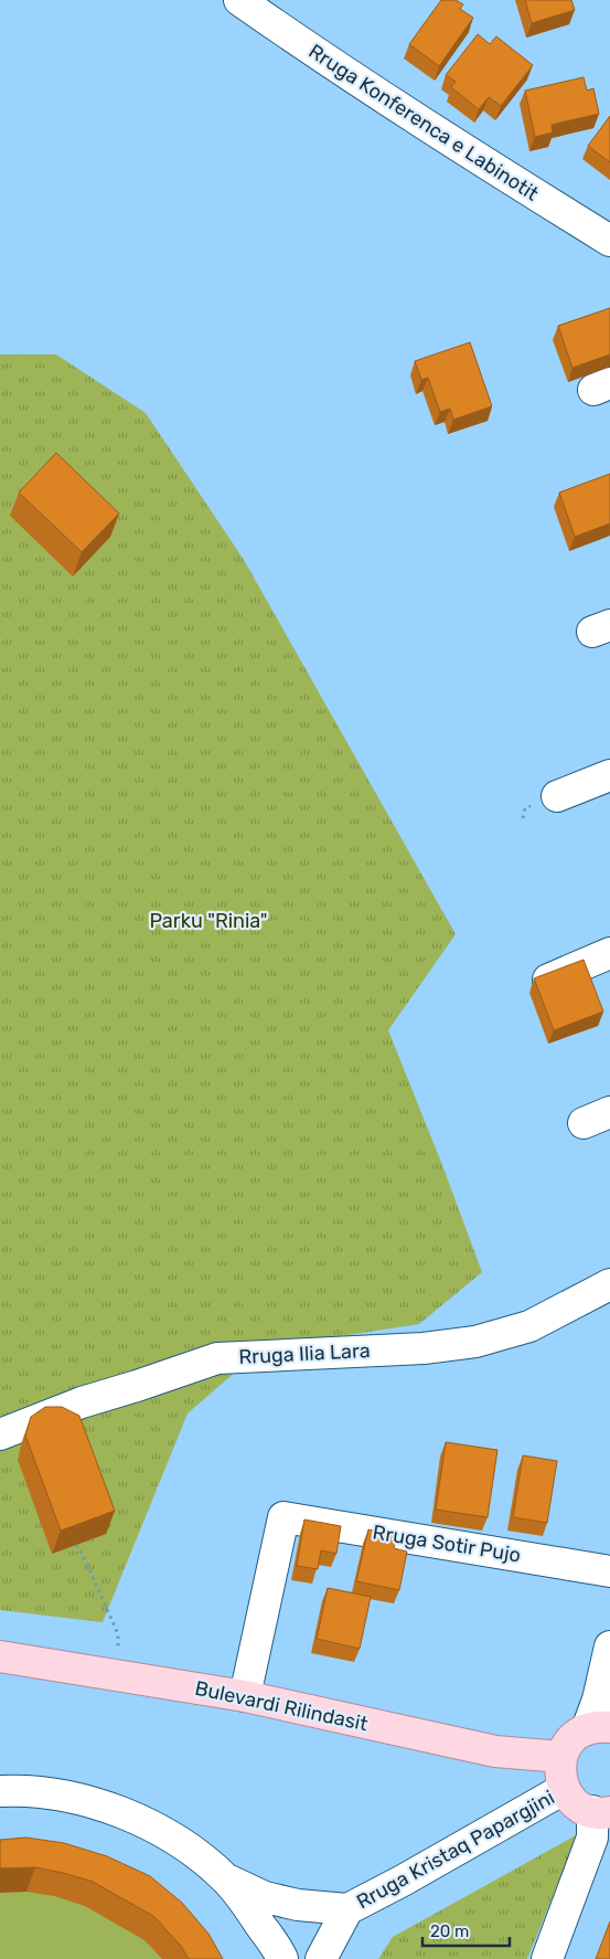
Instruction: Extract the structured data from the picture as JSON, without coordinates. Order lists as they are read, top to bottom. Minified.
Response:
{"streets":{"main road":["Bulevardi Rilindasit"],"street":["Rruga Konferenca e Labinotit","Rruga Ilia Lara","Rruga Sotir Pujo","Rruga Kristaq Papargjini"]},"crossings":[["Rruga Sotir Pujo","Bulevardi Rilindasit"]],"parks":["Parku \"Rinia\""],"scale_bar":"20 m"}
